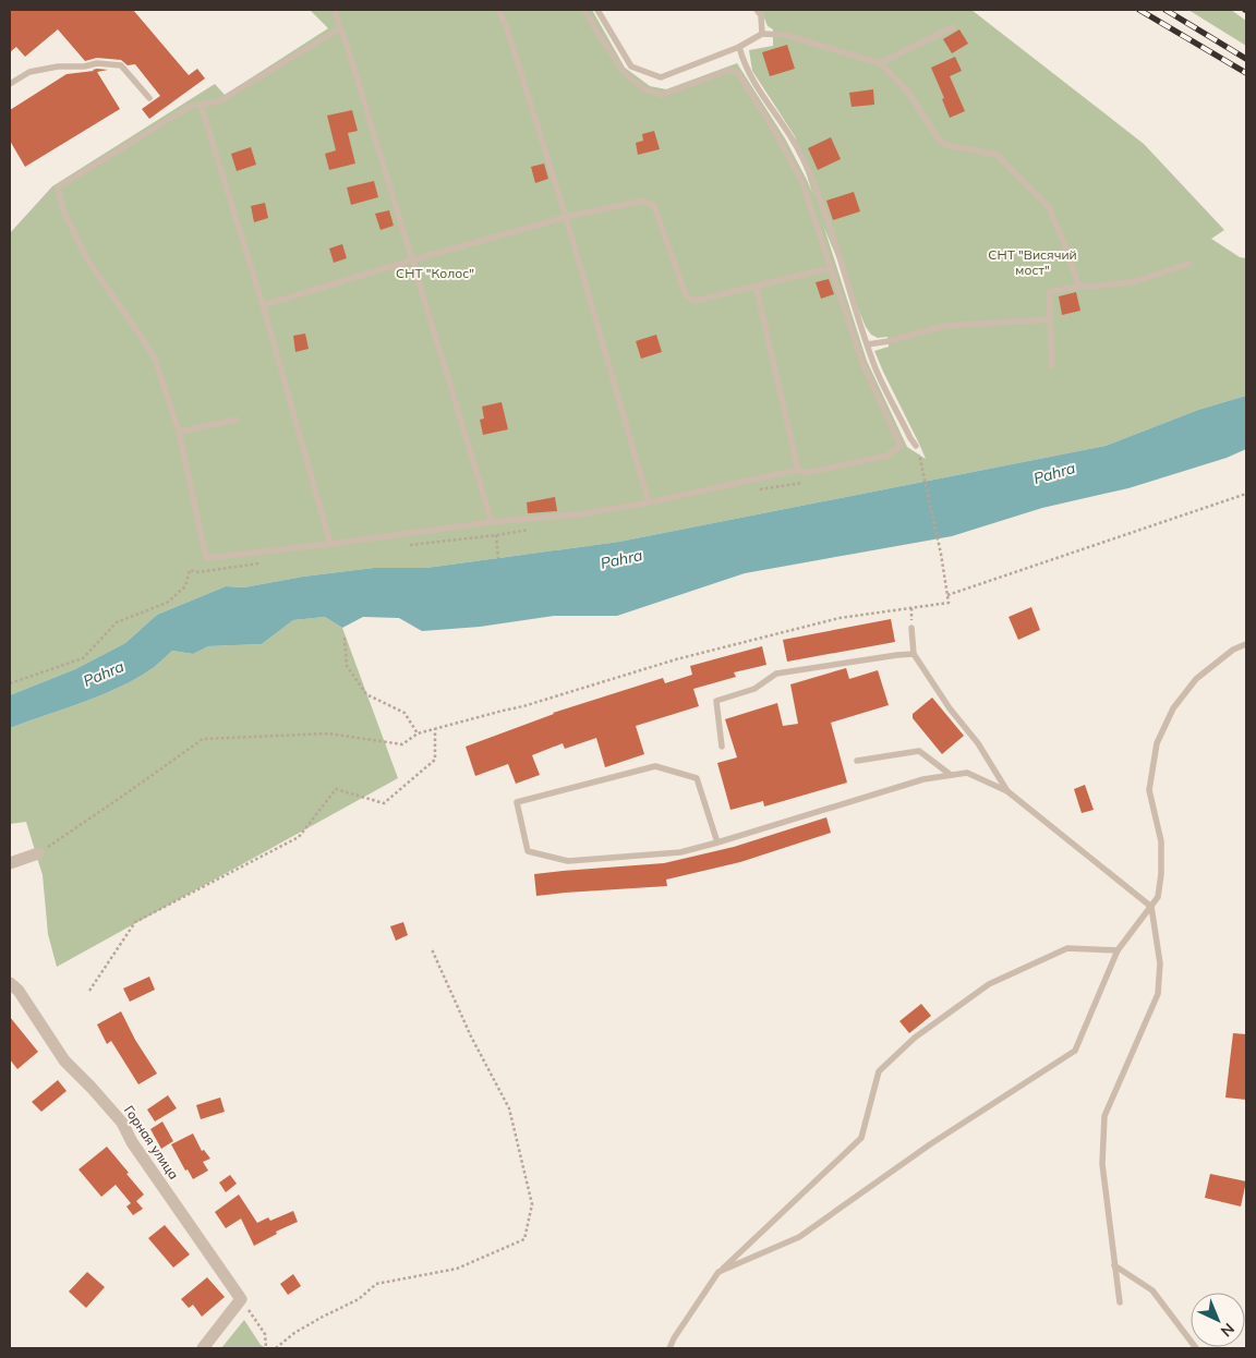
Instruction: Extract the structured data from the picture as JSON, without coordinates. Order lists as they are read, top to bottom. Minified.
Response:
{"streets":{"street":["Горная улица"]},"water":["Pahra"],"parks":["СНТ \"Висячий мост\"","СНТ \"Колос\""],"north":"bottom right"}
